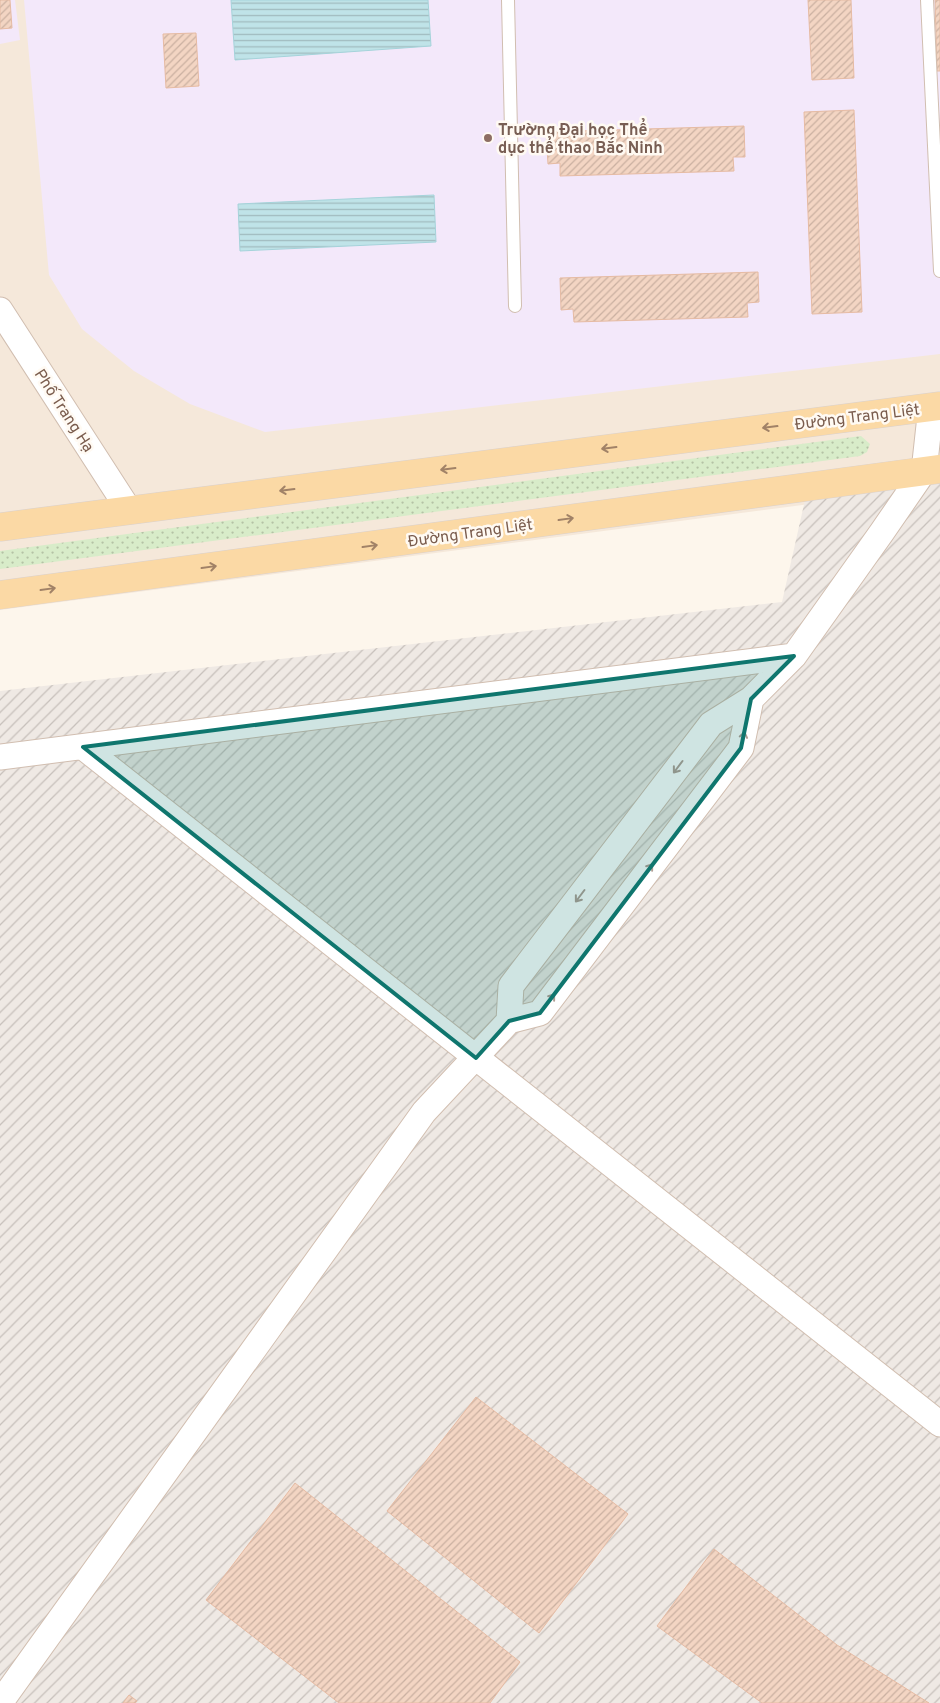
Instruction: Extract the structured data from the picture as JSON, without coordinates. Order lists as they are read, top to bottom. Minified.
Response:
{"streets":{"main road":["Đường Trang Liệt"],"street":["Phố Trang Hạ"]},"crossings":[["Phố Trang Hạ","Đường Trang Liệt"]],"places":["Trường Đại học Thể dục thể thao Bắc Ninh"]}
